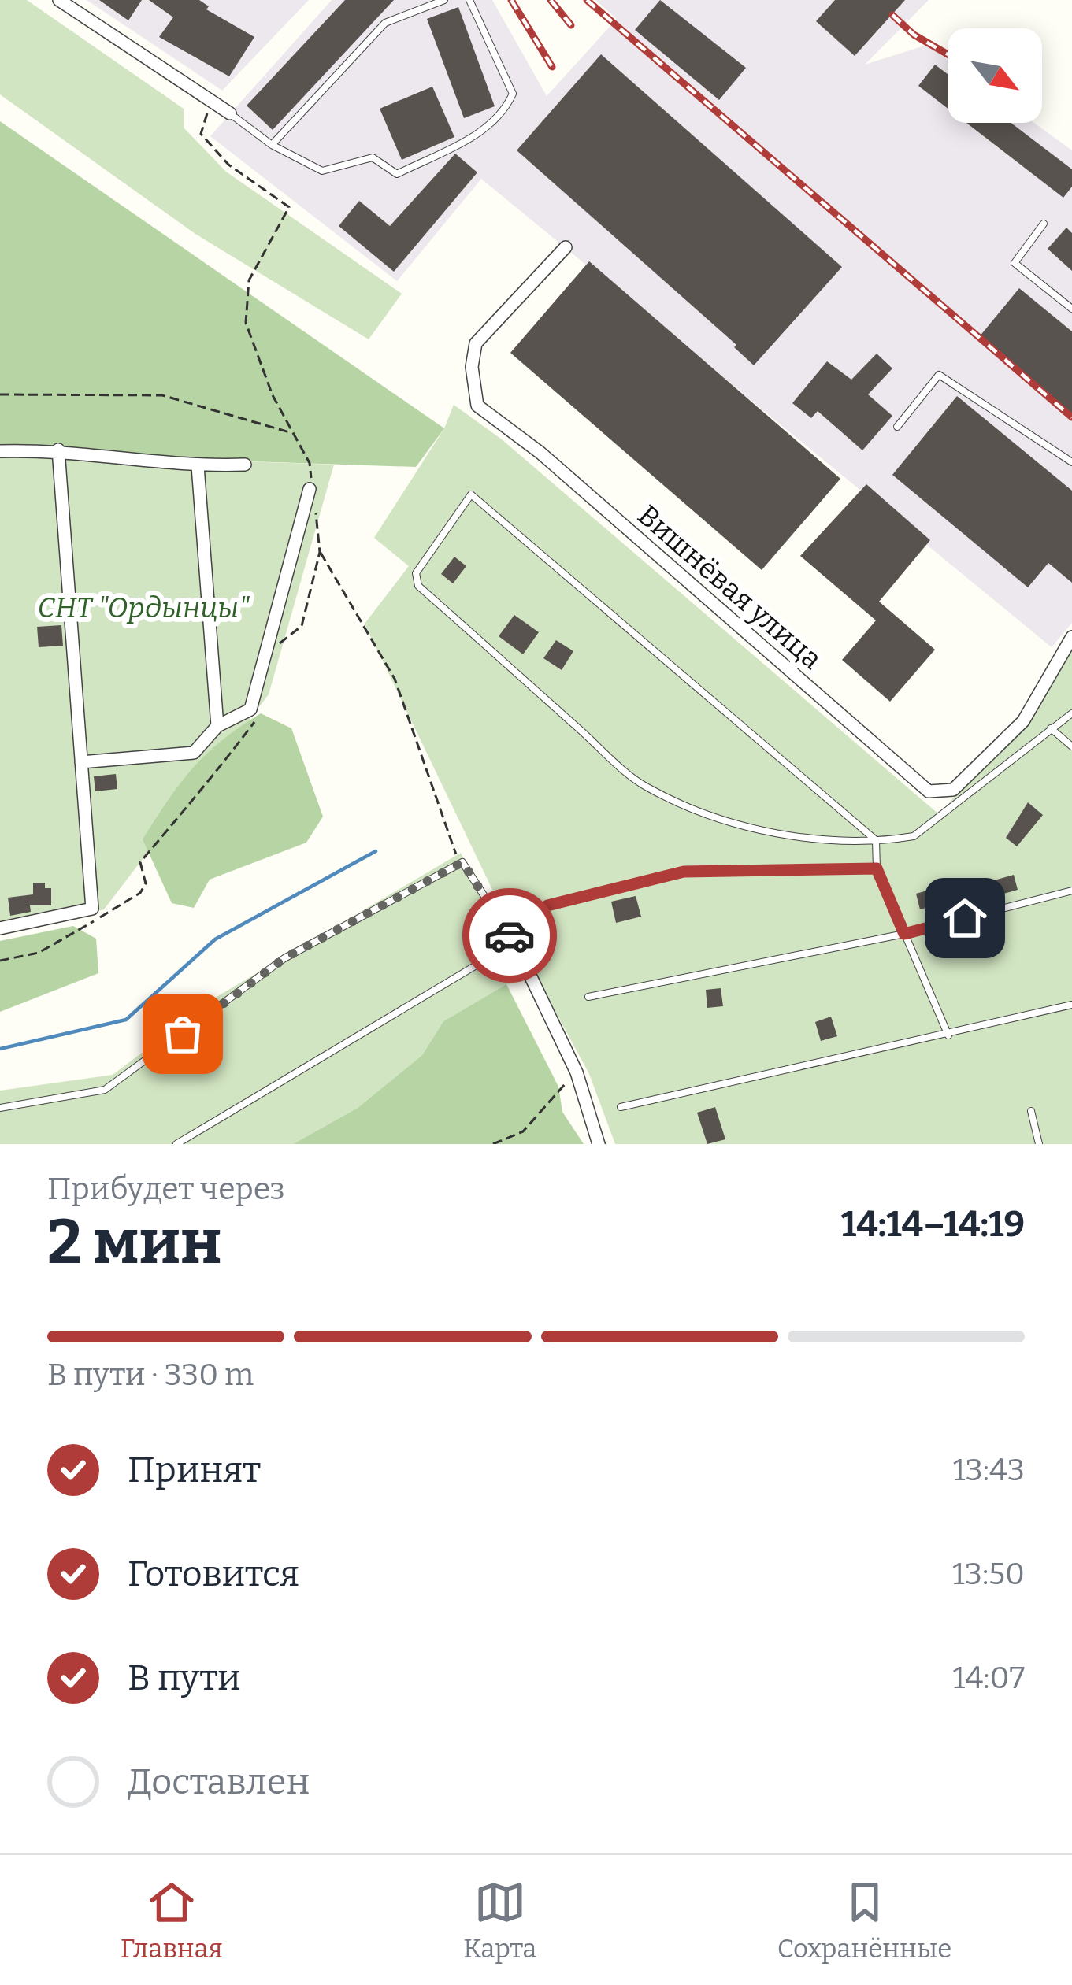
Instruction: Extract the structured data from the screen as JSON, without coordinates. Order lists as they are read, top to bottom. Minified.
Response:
{"streets":{"street":["Вишнёвая улица"]},"parks":["СНТ \"Ордынцы\""],"north":"bottom right","page":{"heading":["2 мин","Прибудет через","14:14–14:19"],"bar":"В пути · 330 m","list":[["Принят","13:43"],["Готовится","13:50"],["В пути","14:07"],"Доставлен"],"tabs":["Главная","Карта","Сохранённые"]}}
